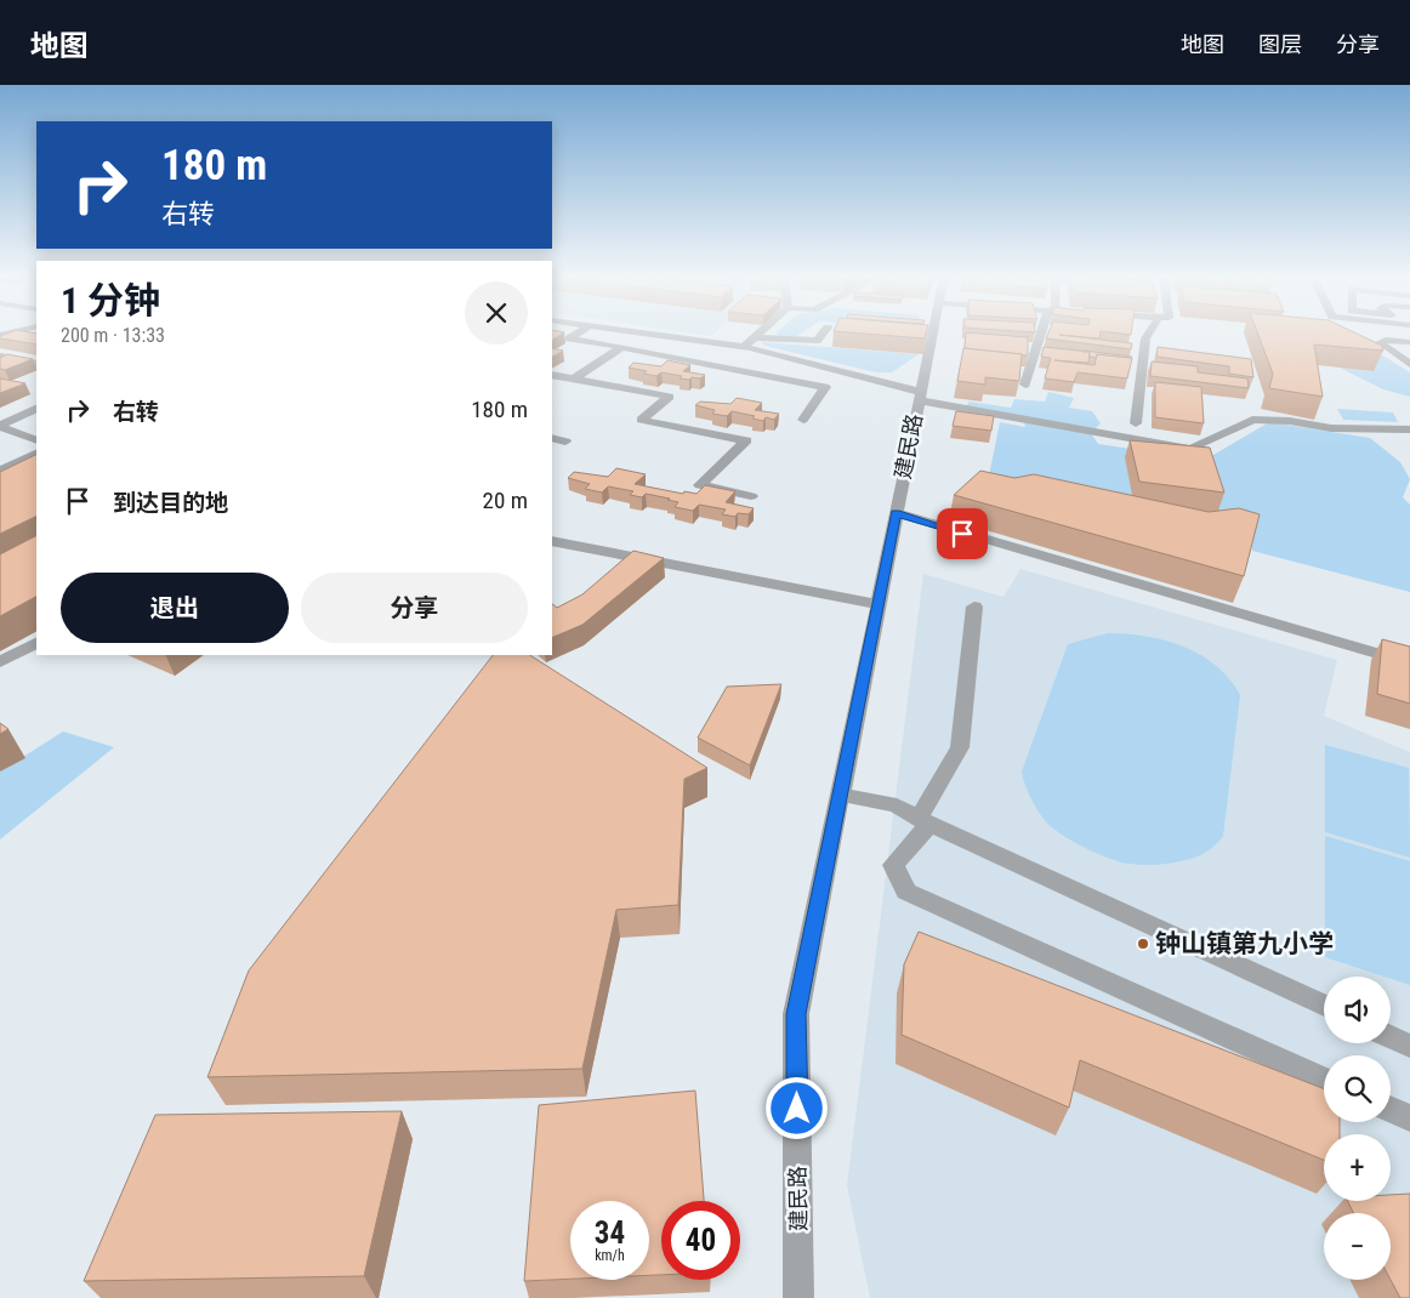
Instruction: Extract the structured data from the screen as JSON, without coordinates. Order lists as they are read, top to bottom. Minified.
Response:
{"streets":{"street":["建民路"]},"places":["钟山镇第九小学"],"page":{"header":"地图","nav":["地图","图层","分享"],"turn":["180 m","右转"],"heading":["1 分钟","200 m · 13:33"],"list":[{"name":"右转","value":"180 m"},{"name":"到达目的地","value":"20 m"}],"buttons":["退出","分享"],"map_buttons":["+","−"],"speed":"34 km/h","limit":"40"}}
